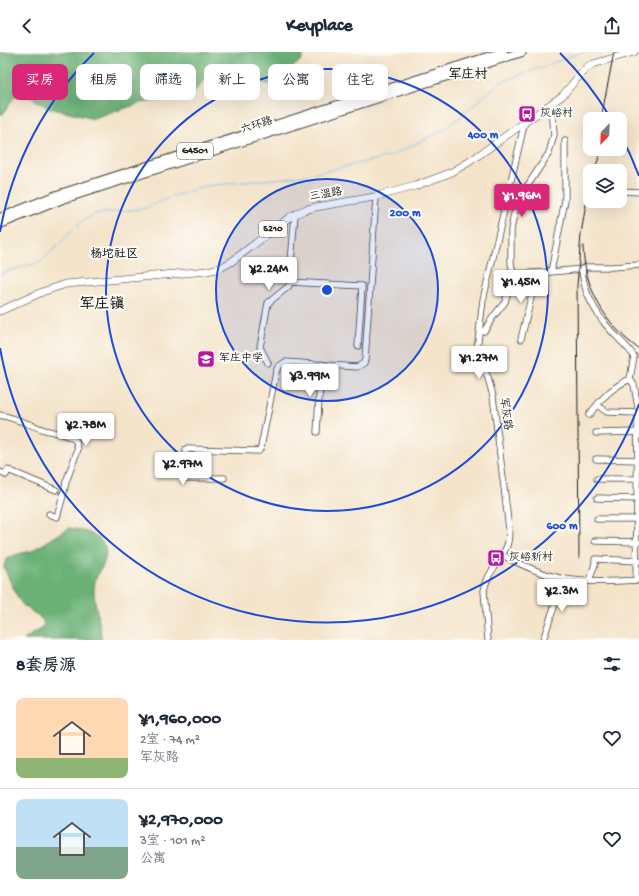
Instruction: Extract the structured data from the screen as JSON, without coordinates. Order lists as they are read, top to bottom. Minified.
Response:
{"streets":{"highway":["六环路","G4501"],"main road":["三温路","S210"],"street":["军灰路"]},"crossings":[["三温路","军灰路"]],"districts":["军庄村","杨坨社区","军庄镇"],"places":{"bus stop":["灰峪村","灰峪新村"],"school or university":["军庄中学"]},"north":"bottom left","page":{"header":"Keyplace","chip":["买房","租房","筛选","新上","公寓","住宅"],"price":["¥1.96M","¥2.24M","¥1.45M","¥1.27M","¥3.99M","¥2.78M","¥2.97M","¥2.3M"],"heading":"8套房源","list":[{"name":"¥1,960,000","note":"2室 · 74 m² · 军灰路"},{"name":"¥2,970,000","note":"3室 · 101 m² · 公寓"}]},"rings":["400 m","200 m","600 m"]}
